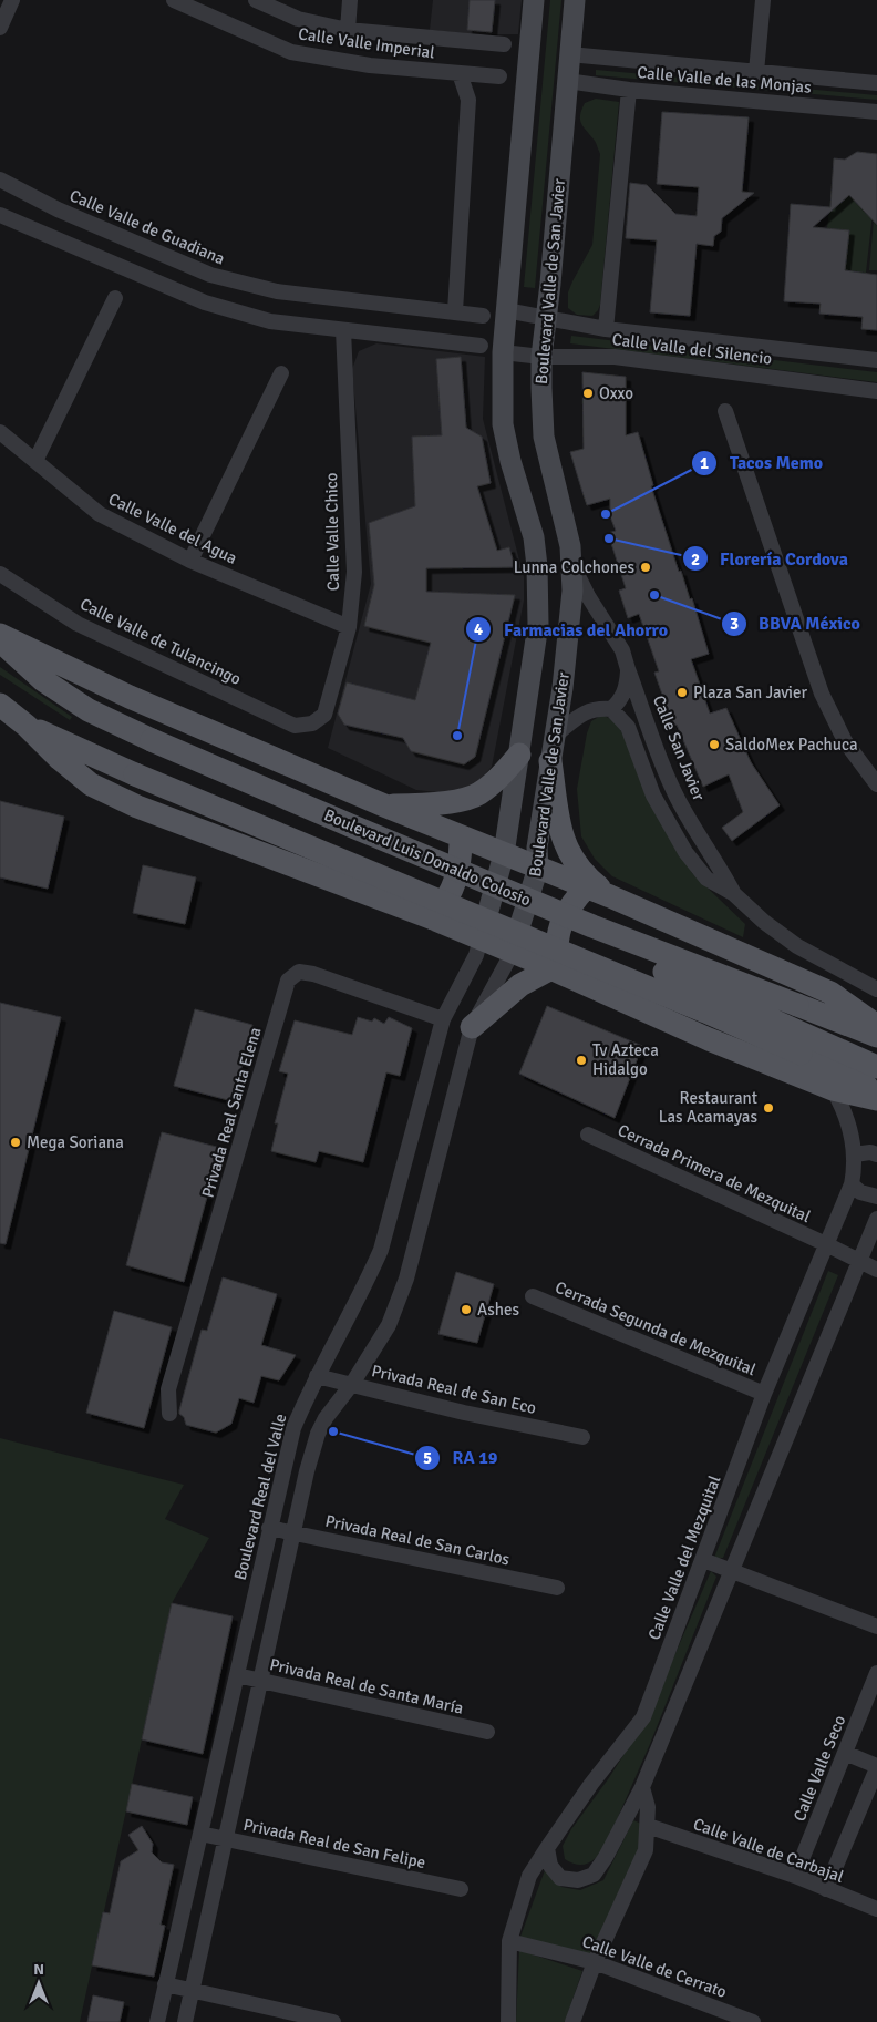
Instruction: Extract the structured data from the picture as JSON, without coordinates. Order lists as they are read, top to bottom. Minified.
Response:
{"streets":{"main road":["Boulevard Valle de San Javier","Boulevard Luis Donaldo Colosio"],"street":["Calle Valle Imperial","Calle Valle de las Monjas","Calle Valle de Guadiana","Calle Valle del Silencio","Calle Valle del Agua","Calle Valle Chico","Calle Valle de Tulancingo","Calle San Javier","Privada Real Santa Elena","Cerrada Primera de Mezquital","Cerrada Segunda de Mezquital","Privada Real de San Eco","Boulevard Real del Valle","Privada Real de San Carlos","Calle Valle del Mezquital","Privada Real de Santa María","Calle Valle Seco","Privada Real de San Felipe","Calle Valle de Carbajal","Calle Valle de Cerrato"]},"crossings":[["Calle Valle de las Monjas","Boulevard Valle de San Javier"],["Boulevard Valle de San Javier","Calle Valle del Silencio"],["Boulevard Valle de San Javier","Calle San Javier"],["Boulevard Valle de San Javier","Boulevard Luis Donaldo Colosio"],["Boulevard Valle de San Javier","Boulevard Real del Valle"],["Calle Valle del Agua","Calle Valle Chico"],["Calle Valle Chico","Calle Valle de Tulancingo"],["Privada Real Santa Elena","Boulevard Real del Valle"],["Cerrada Primera de Mezquital","Calle Valle del Mezquital"],["Cerrada Segunda de Mezquital","Calle Valle del Mezquital"],["Privada Real de San Eco","Boulevard Real del Valle"],["Boulevard Real del Valle","Privada Real de San Carlos"],["Boulevard Real del Valle","Privada Real de Santa María"],["Boulevard Real del Valle","Privada Real de San Felipe"],["Calle Valle del Mezquital","Calle Valle de Cerrato"],["Calle Valle Seco","Calle Valle de Carbajal"]],"places":["Oxxo","Tacos Memo","Florería Cordova","Lunna Colchones","BBVA México","Plaza San Javier","Farmacias del Ahorro","SaldoMex Pachuca","Tv Azteca Hidalgo","Restaurant Las Acamayas","Mega Soriana","Ashes","RA 19"],"north":"top"}
